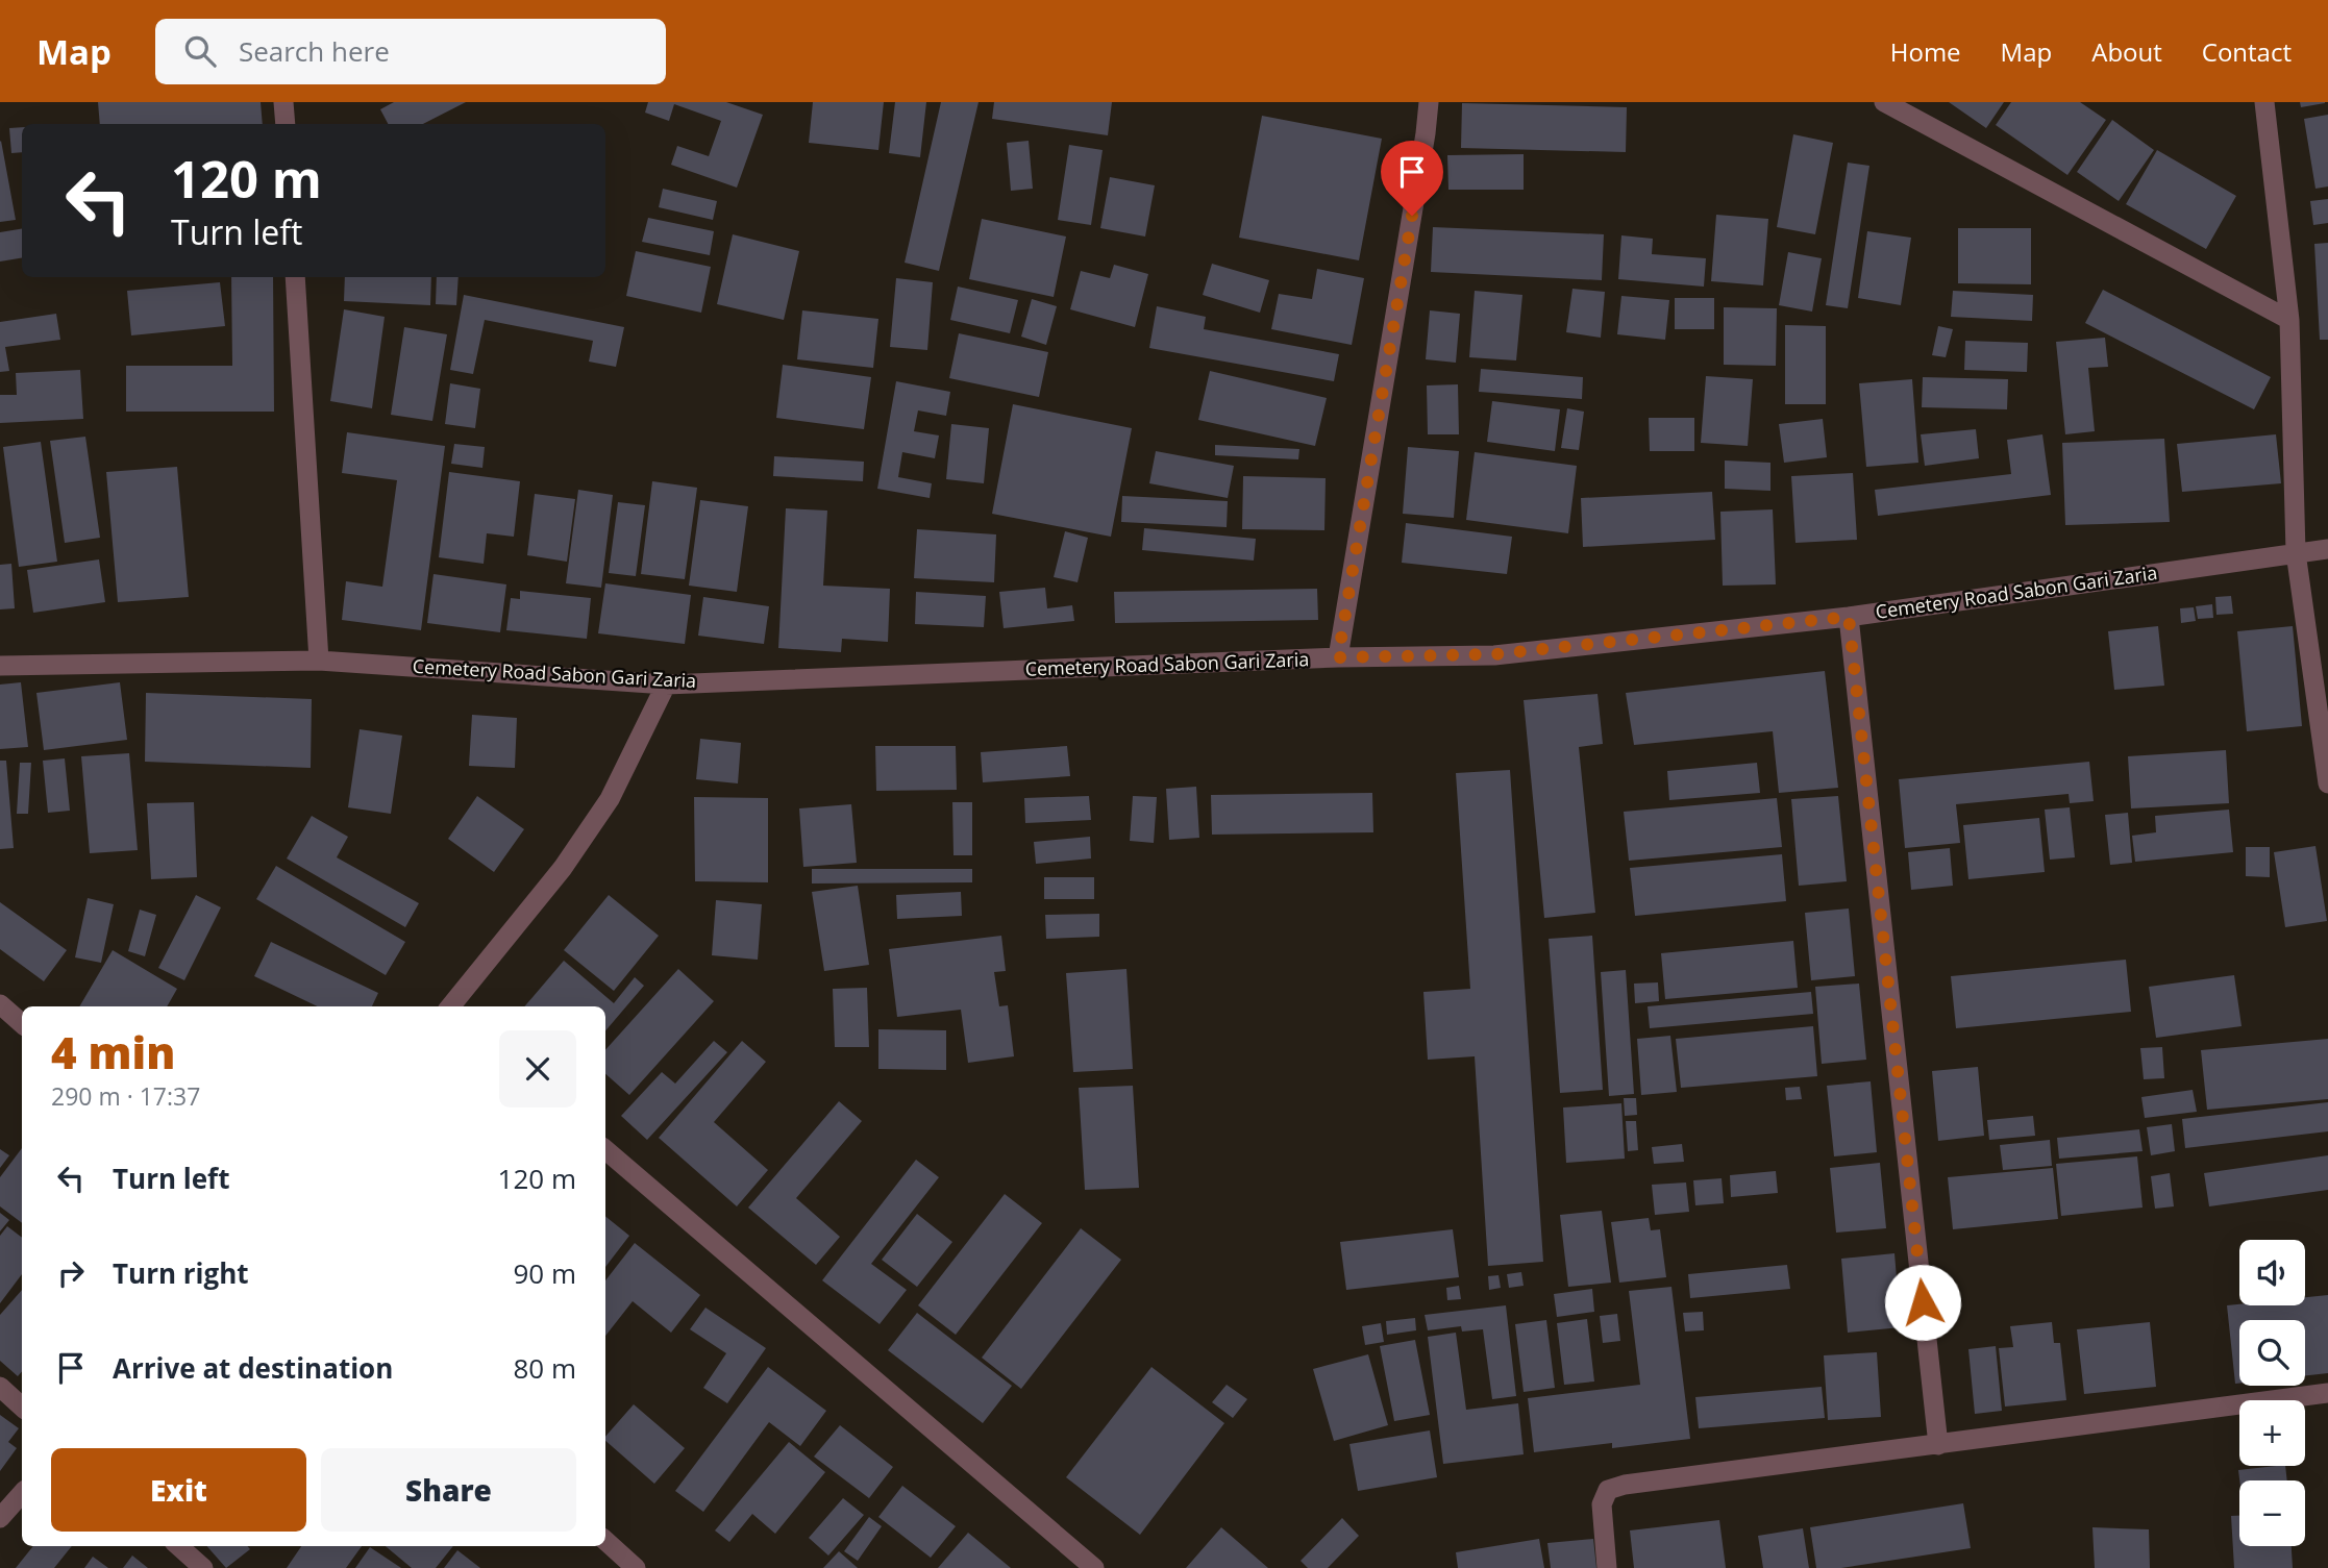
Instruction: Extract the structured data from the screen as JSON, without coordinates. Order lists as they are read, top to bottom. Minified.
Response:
{"streets":{"street":["Cemetery Road Sabon Gari Zaria"]},"page":{"header":"Map","search":"Search here","nav":["Home","Map","About","Contact"],"turn":["120 m","Turn left"],"heading":["4 min","290 m · 17:37"],"list":[{"name":"Turn left","value":"120 m"},{"name":"Turn right","value":"90 m"},{"name":"Arrive at destination","value":"80 m"}],"map_buttons":["+","−"],"buttons":["Exit","Share"]}}
